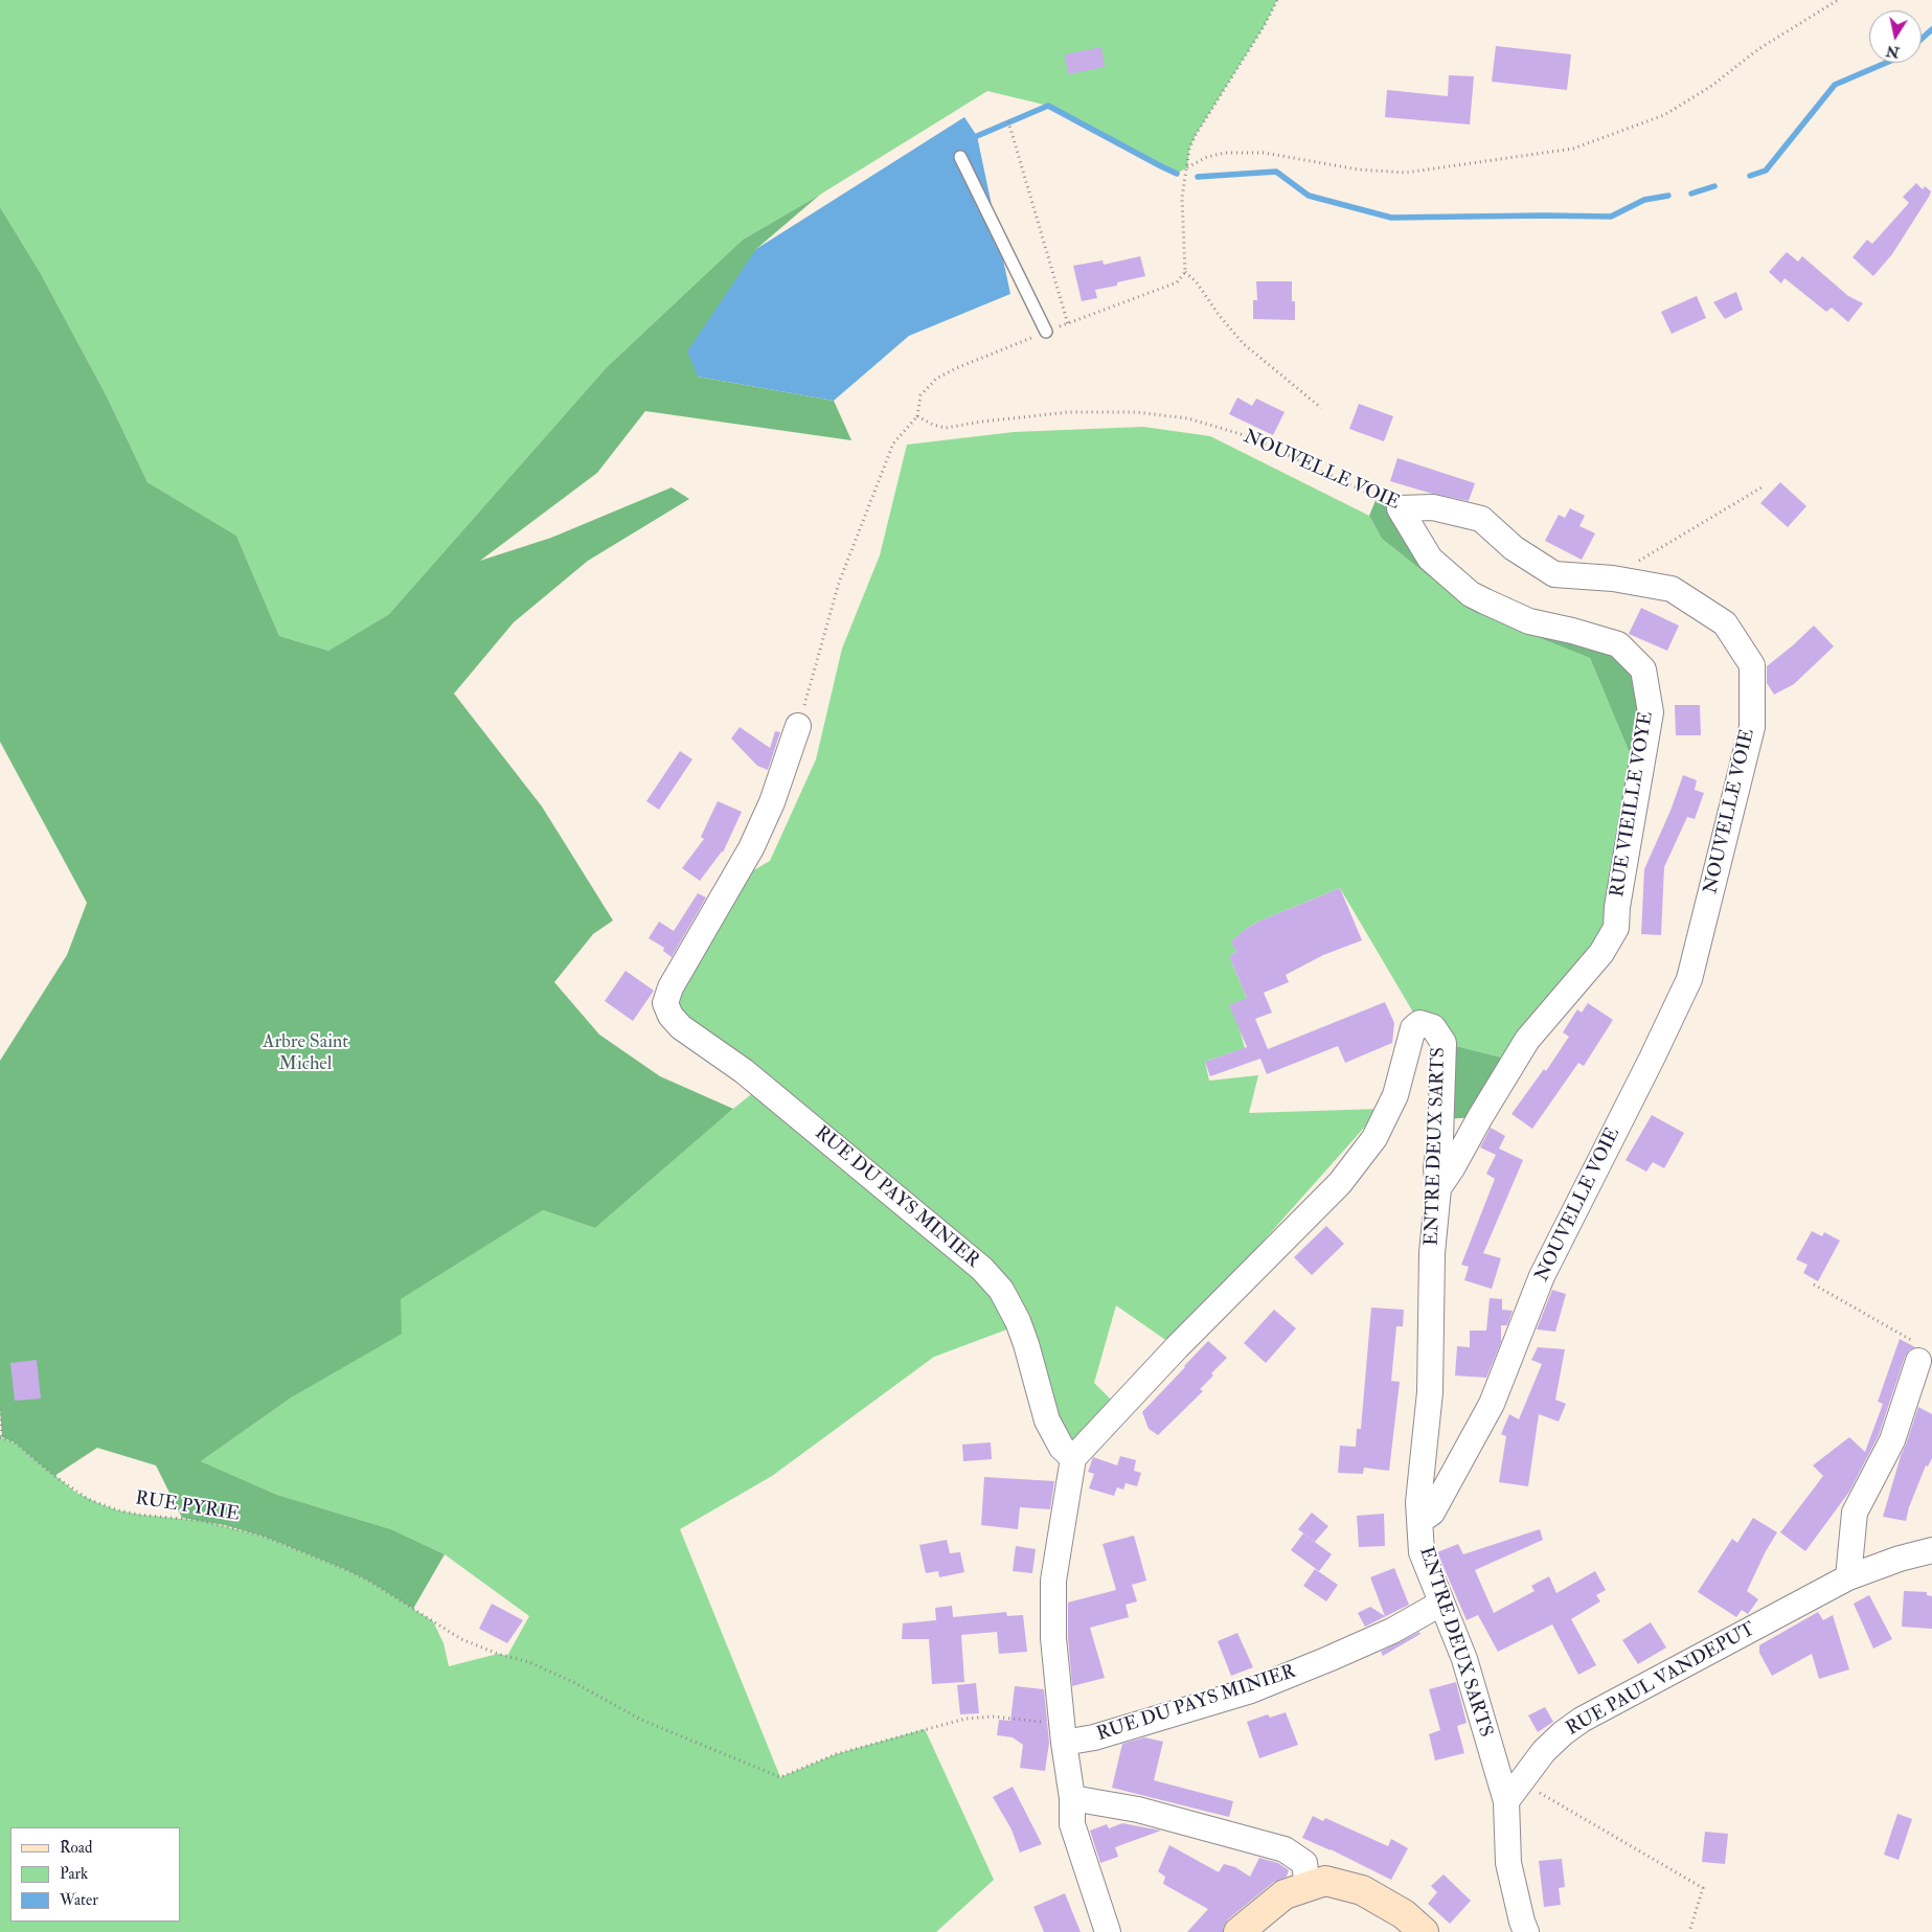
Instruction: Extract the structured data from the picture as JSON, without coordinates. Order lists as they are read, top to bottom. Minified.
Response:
{"streets":{"street":["NOUVELLE VOIE","RUE VIEILLE VOYE","ENTRE DEUX SARTS","RUE DU PAYS MINIER","RUE PAUL VANDEPUT"],"path":["RUE PYRIE"]},"crossings":[["NOUVELLE VOIE","RUE VIEILLE VOYE"],["NOUVELLE VOIE","ENTRE DEUX SARTS"],["RUE VIEILLE VOYE","ENTRE DEUX SARTS"],["ENTRE DEUX SARTS","RUE DU PAYS MINIER"],["ENTRE DEUX SARTS","RUE PAUL VANDEPUT"],["RUE DU PAYS MINIER","RUE PYRIE"]],"parks":["Arbre Saint Michel"],"legend":["Road","Park","Water"],"north":"bottom"}
